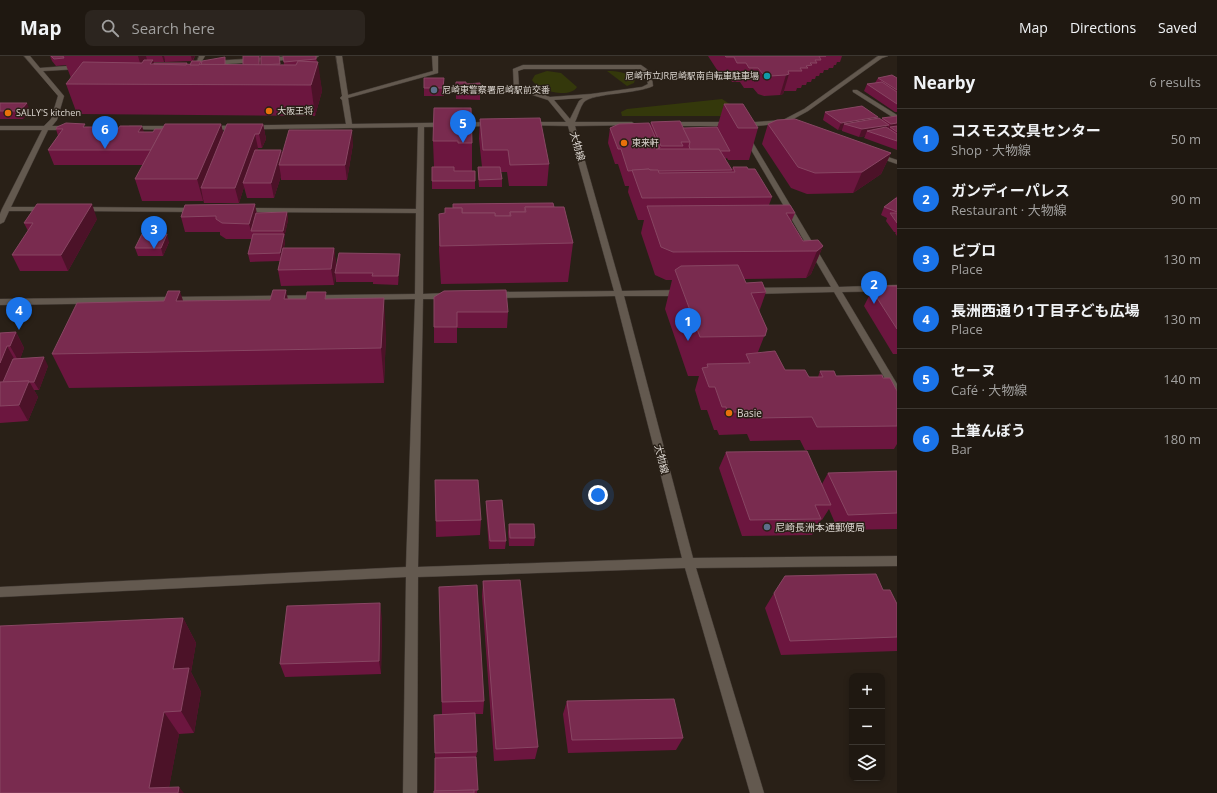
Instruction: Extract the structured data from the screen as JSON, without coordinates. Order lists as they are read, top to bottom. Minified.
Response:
{"streets":{"street":["大物線"]},"places":["尼崎市立JR尼崎駅南自転車駐車場","尼崎東警察署尼崎駅前交番","大阪王将","SALLY'S kitchen","東来軒","Basie","尼崎長洲本通郵便局"],"page":{"header":"Map","search":"Search here","nav":["Map","Directions","Saved"],"heading":["Nearby","6 results"],"list":[{"mark":"1","name":"コスモス文具センター","note":"Shop · 大物線","value":"50 m"},{"mark":"2","name":"ガンディーパレス","note":"Restaurant · 大物線","value":"90 m"},{"mark":"3","name":"ビブロ","note":"Place","value":"130 m"},{"mark":"4","name":"長洲西通り1丁目子ども広場","note":"Place","value":"130 m"},{"mark":"5","name":"セーヌ","note":"Café · 大物線","value":"140 m"},{"mark":"6","name":"土筆んぼう","note":"Bar","value":"180 m"}],"pins":["5","6","3","2","4","1"],"map_buttons":["+","−"]}}
